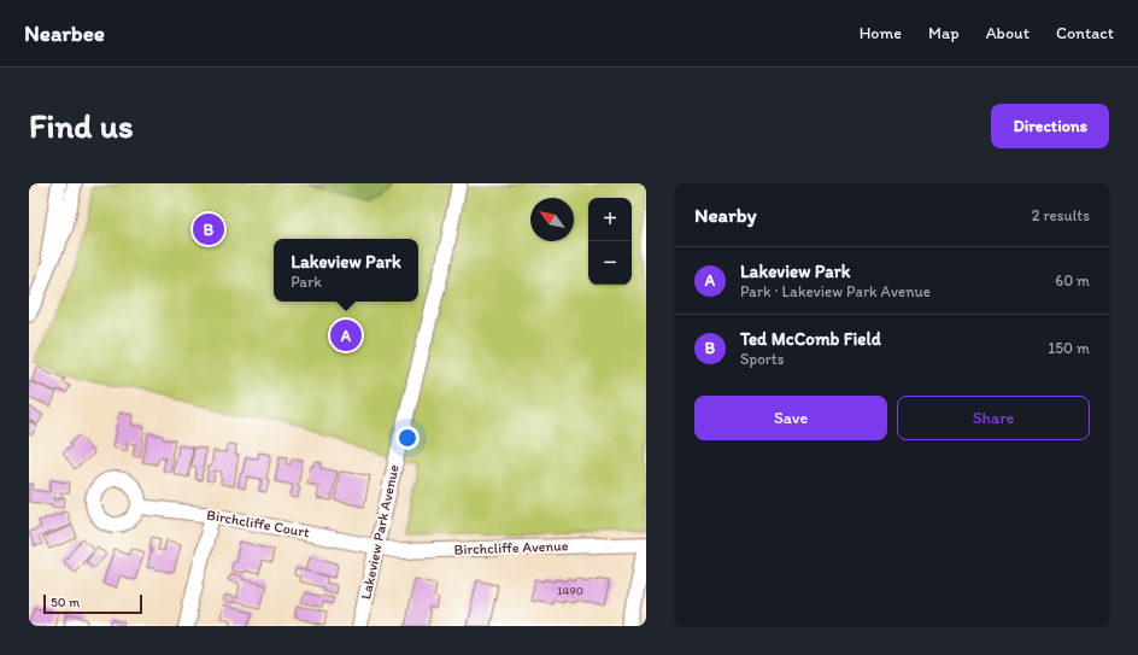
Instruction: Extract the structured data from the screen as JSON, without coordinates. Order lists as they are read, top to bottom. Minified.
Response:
{"streets":{"street":["Birchcliffe Court","Lakeview Park Avenue","Birchcliffe Avenue"]},"crossings":[["Birchcliffe Court","Lakeview Park Avenue"],["Birchcliffe Court","Birchcliffe Avenue"],["Lakeview Park Avenue","Birchcliffe Avenue"]],"house_numbers":["1490"],"scale_bar":"50 m","north":"top left","page":{"header":"Nearbee","nav":["Home","Map","About","Contact"],"buttons":["Directions",["Save","Share"]],"title":"Find us","heading":["Nearby","2 results"],"map_buttons":["+","−"],"pins":["B","A"],"popup":["Lakeview Park","Park"],"list":[{"mark":"A","name":"Lakeview Park","note":"Park · Lakeview Park Avenue","value":"60 m"},{"mark":"B","name":"Ted McComb Field","note":"Sports","value":"150 m"}],"scale":"50 m"}}
